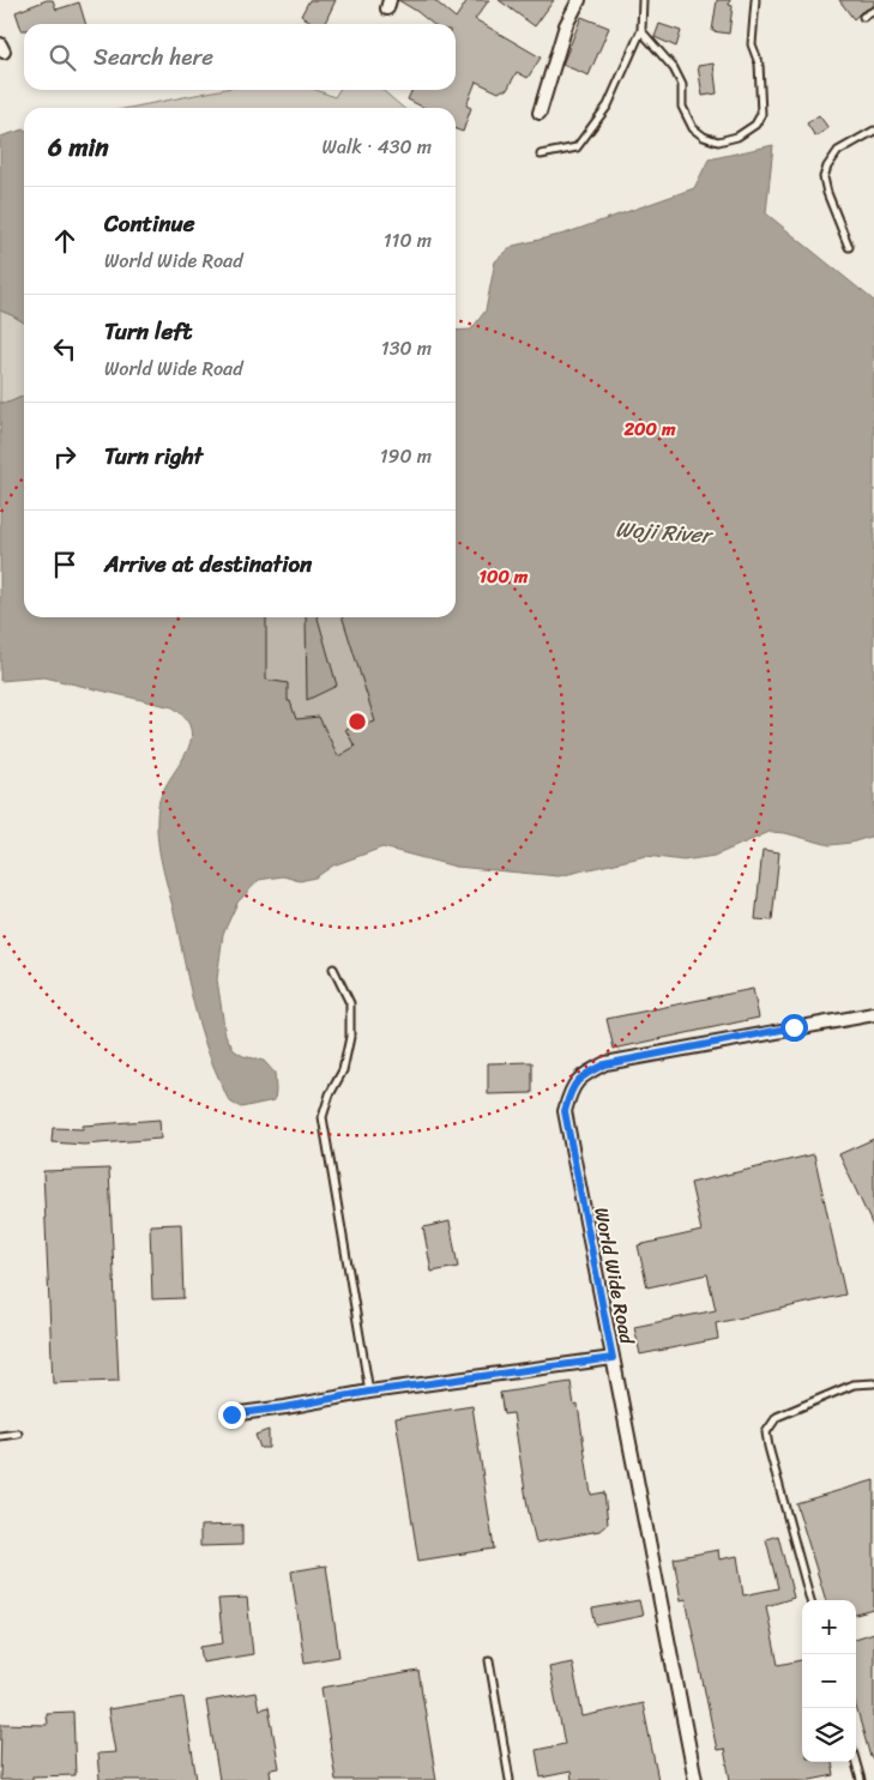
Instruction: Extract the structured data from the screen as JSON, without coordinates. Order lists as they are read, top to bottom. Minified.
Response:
{"streets":{"street":["World Wide Road"]},"water":["Woji River"],"page":{"search":"Search here","heading":["6 min","Walk · 430 m"],"list":[["Continue","World Wide Road","110 m"],["Turn left","World Wide Road","130 m"],["Turn right","190 m"],"Arrive at destination"],"map_buttons":["+","−"]},"rings":["200 m","100 m"]}
